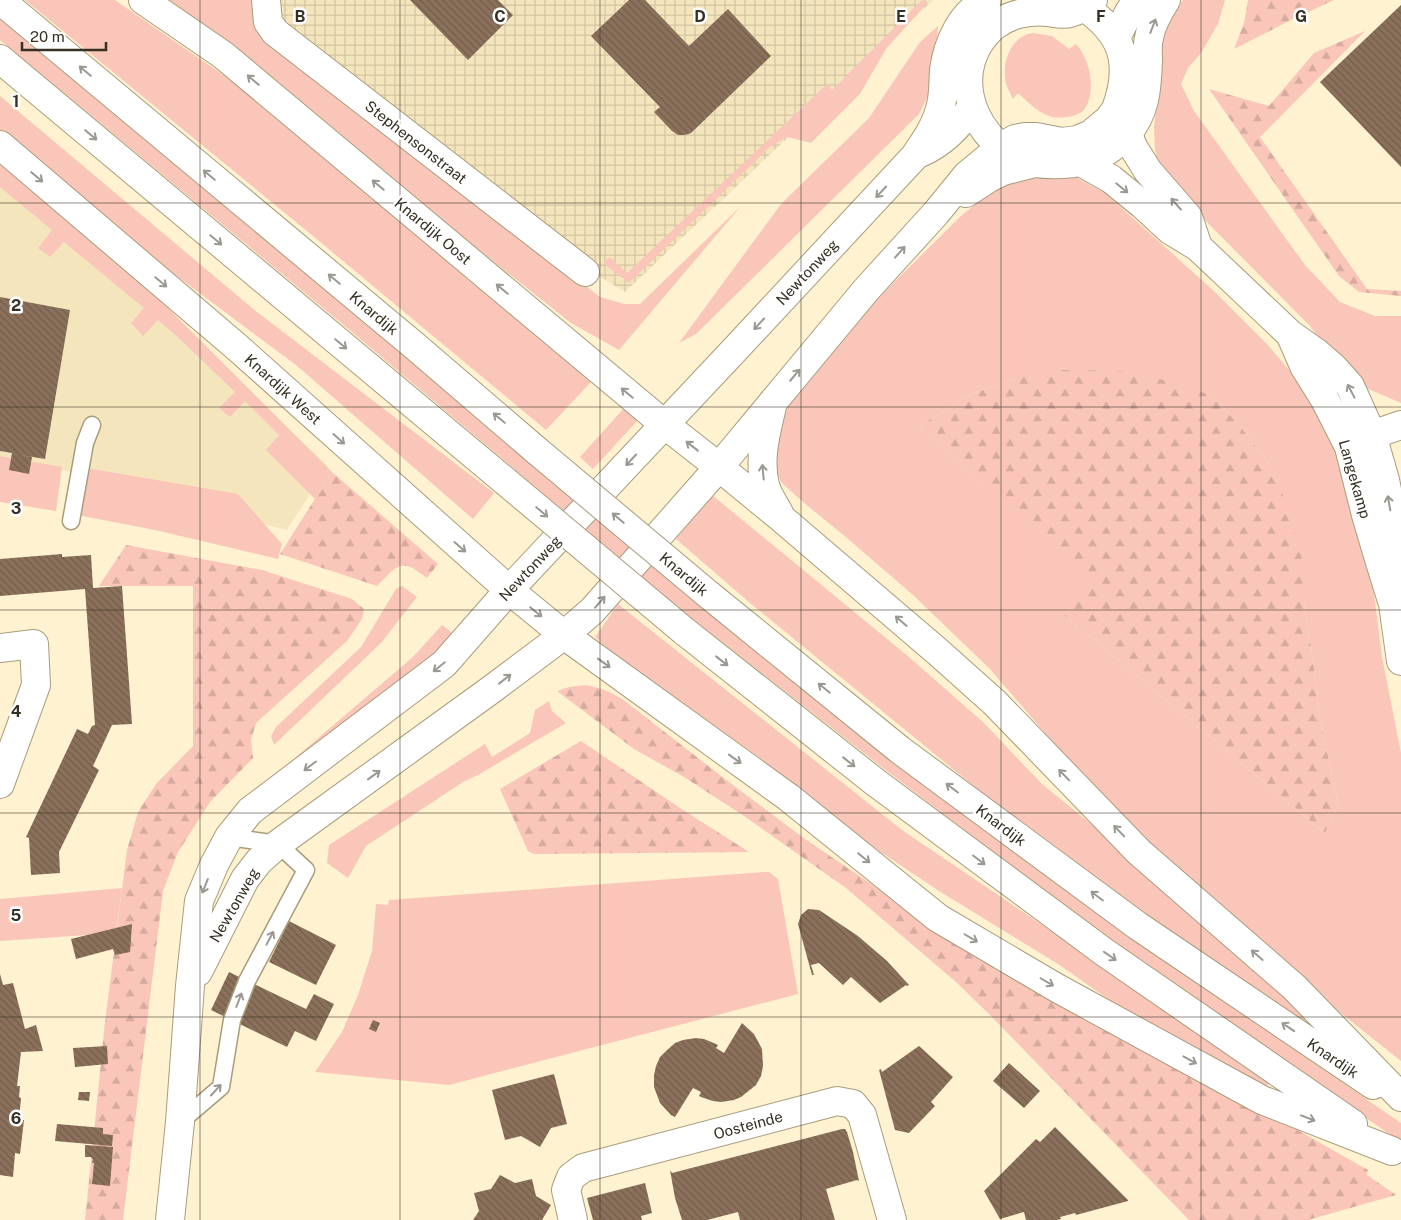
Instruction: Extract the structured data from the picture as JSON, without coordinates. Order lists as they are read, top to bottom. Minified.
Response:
{"streets":{"main road":["Stephensonstraat","Knardijk Oost","Newtonweg","Knardijk","Knardijk West","Langekamp","Oosteinde"]},"crossings":[["Knardijk Oost","Newtonweg"],["Newtonweg","Knardijk West"],["Newtonweg","Langekamp"]],"scale_bar":"20 m","grid":{"columns":["B","C","D","E","F","G"],"rows":["1","2","3","4","5","6"]}}
